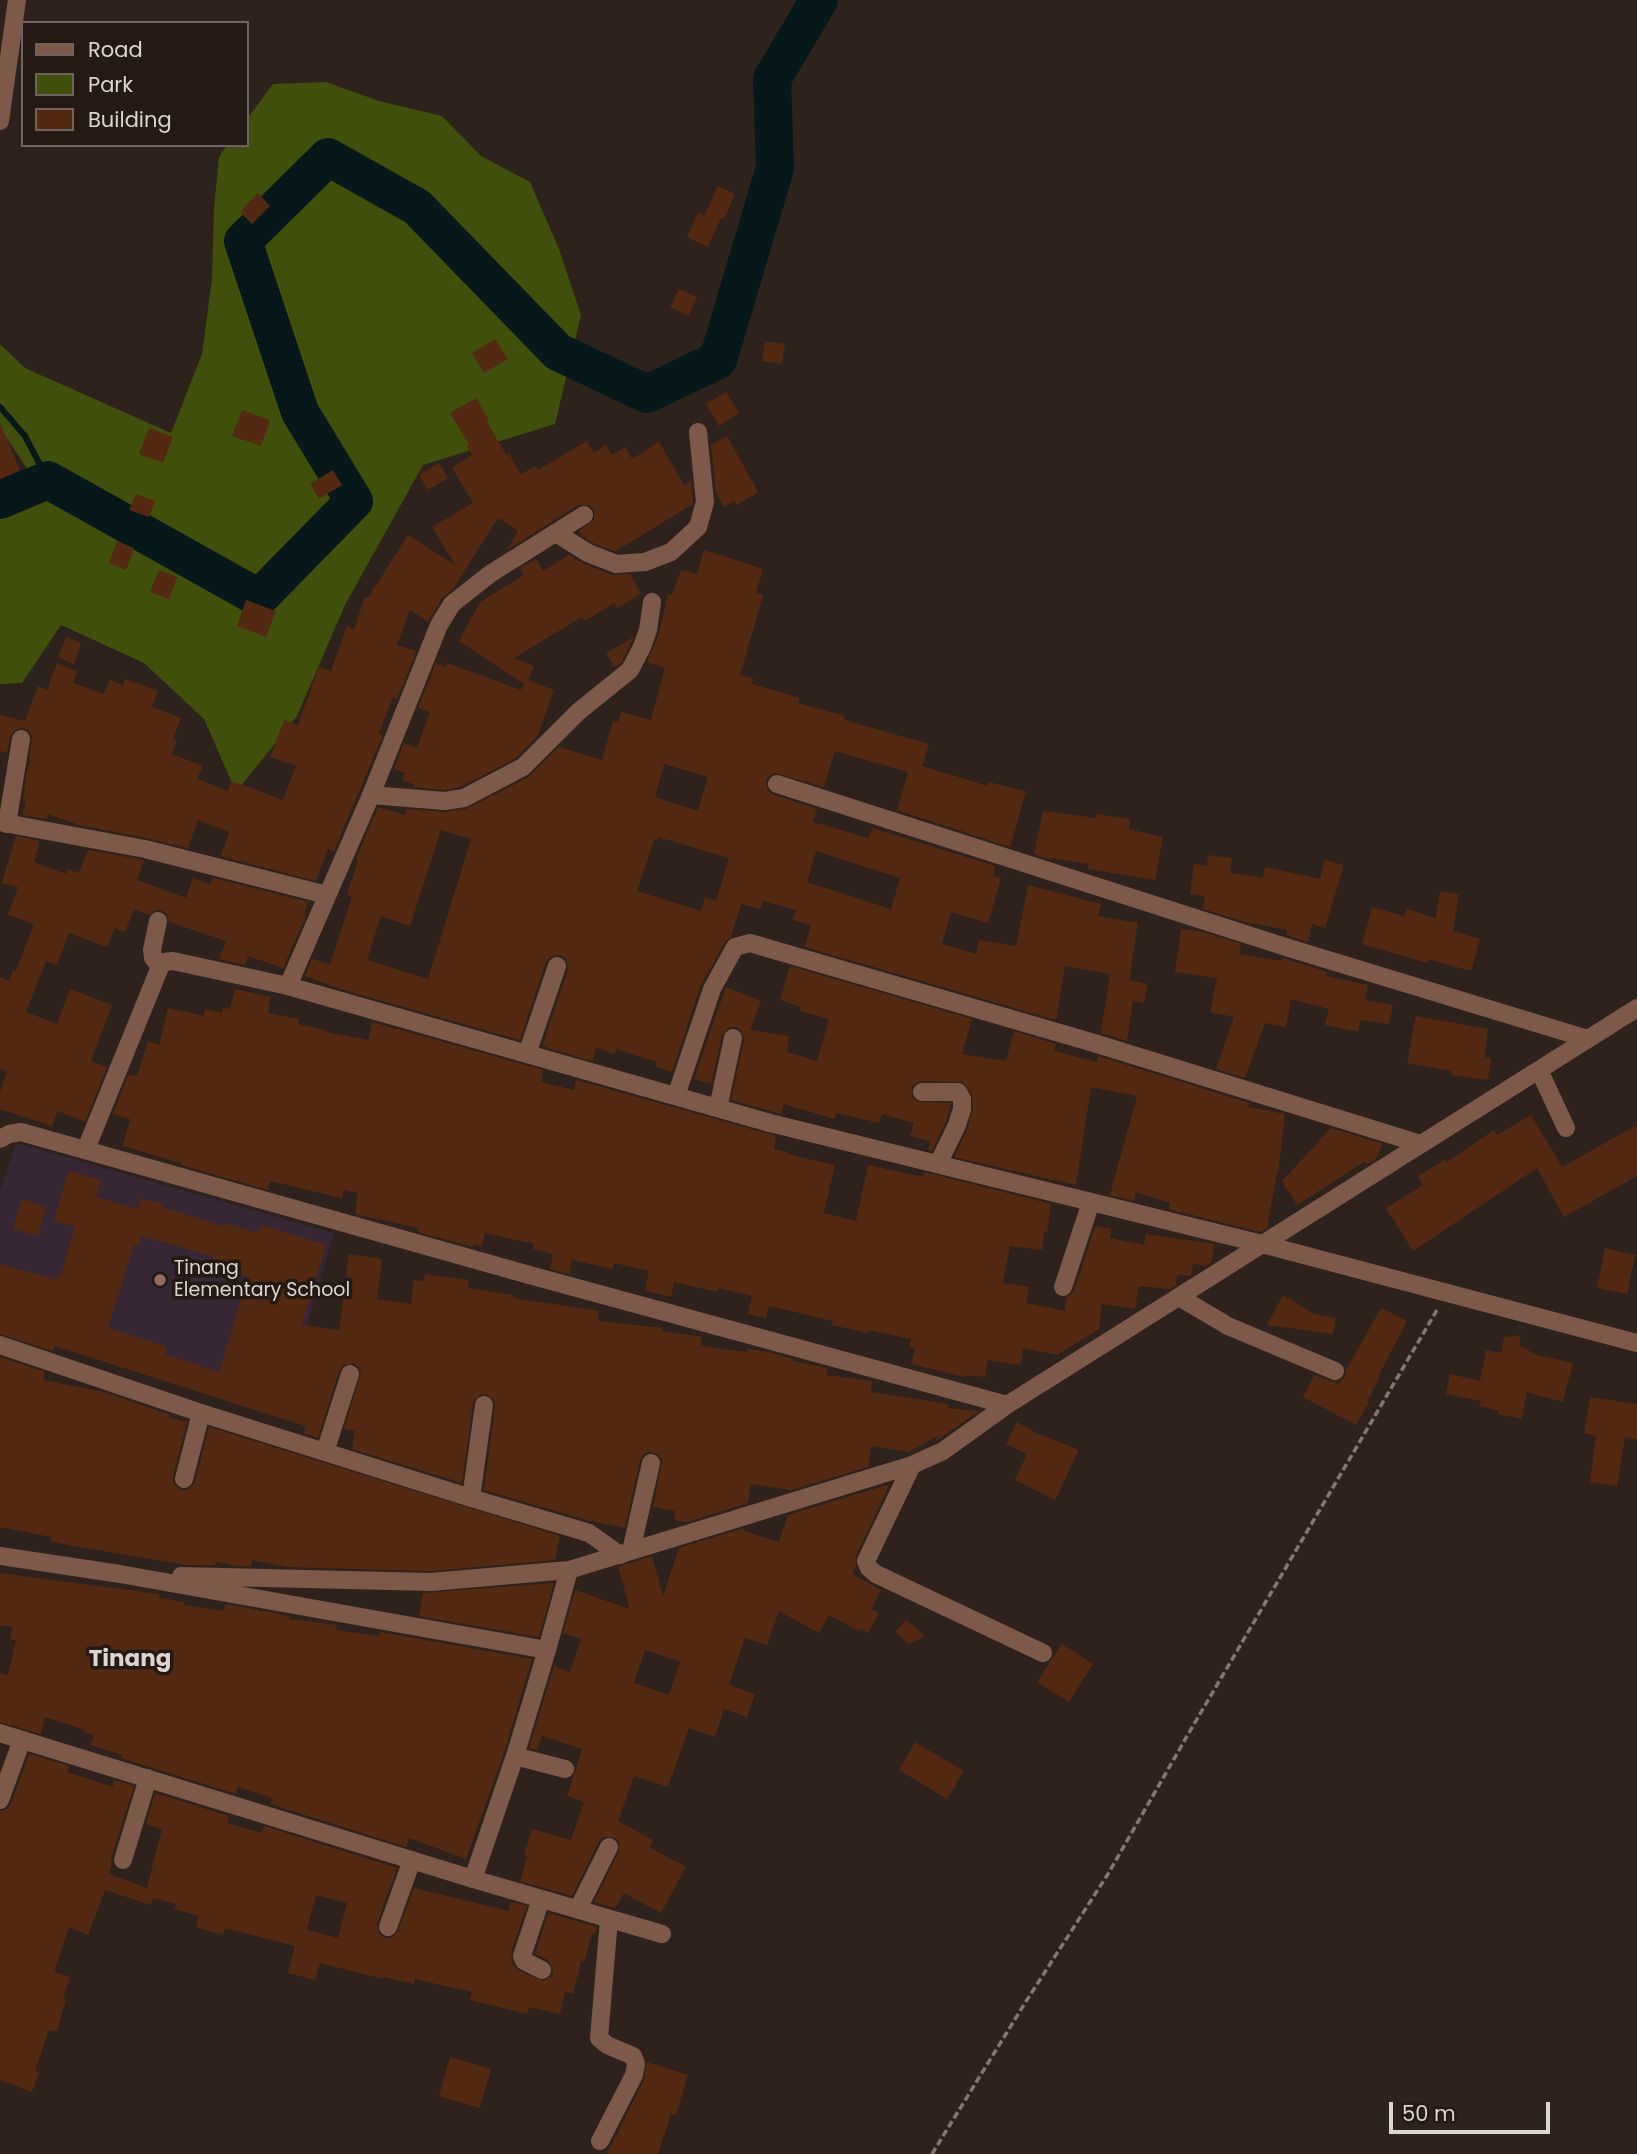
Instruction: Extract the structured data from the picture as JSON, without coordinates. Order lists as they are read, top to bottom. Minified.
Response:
{"districts":["Tinang"],"places":["Tinang Elementary School"],"legend":["Road","Park","Building"],"scale_bar":"50 m"}
